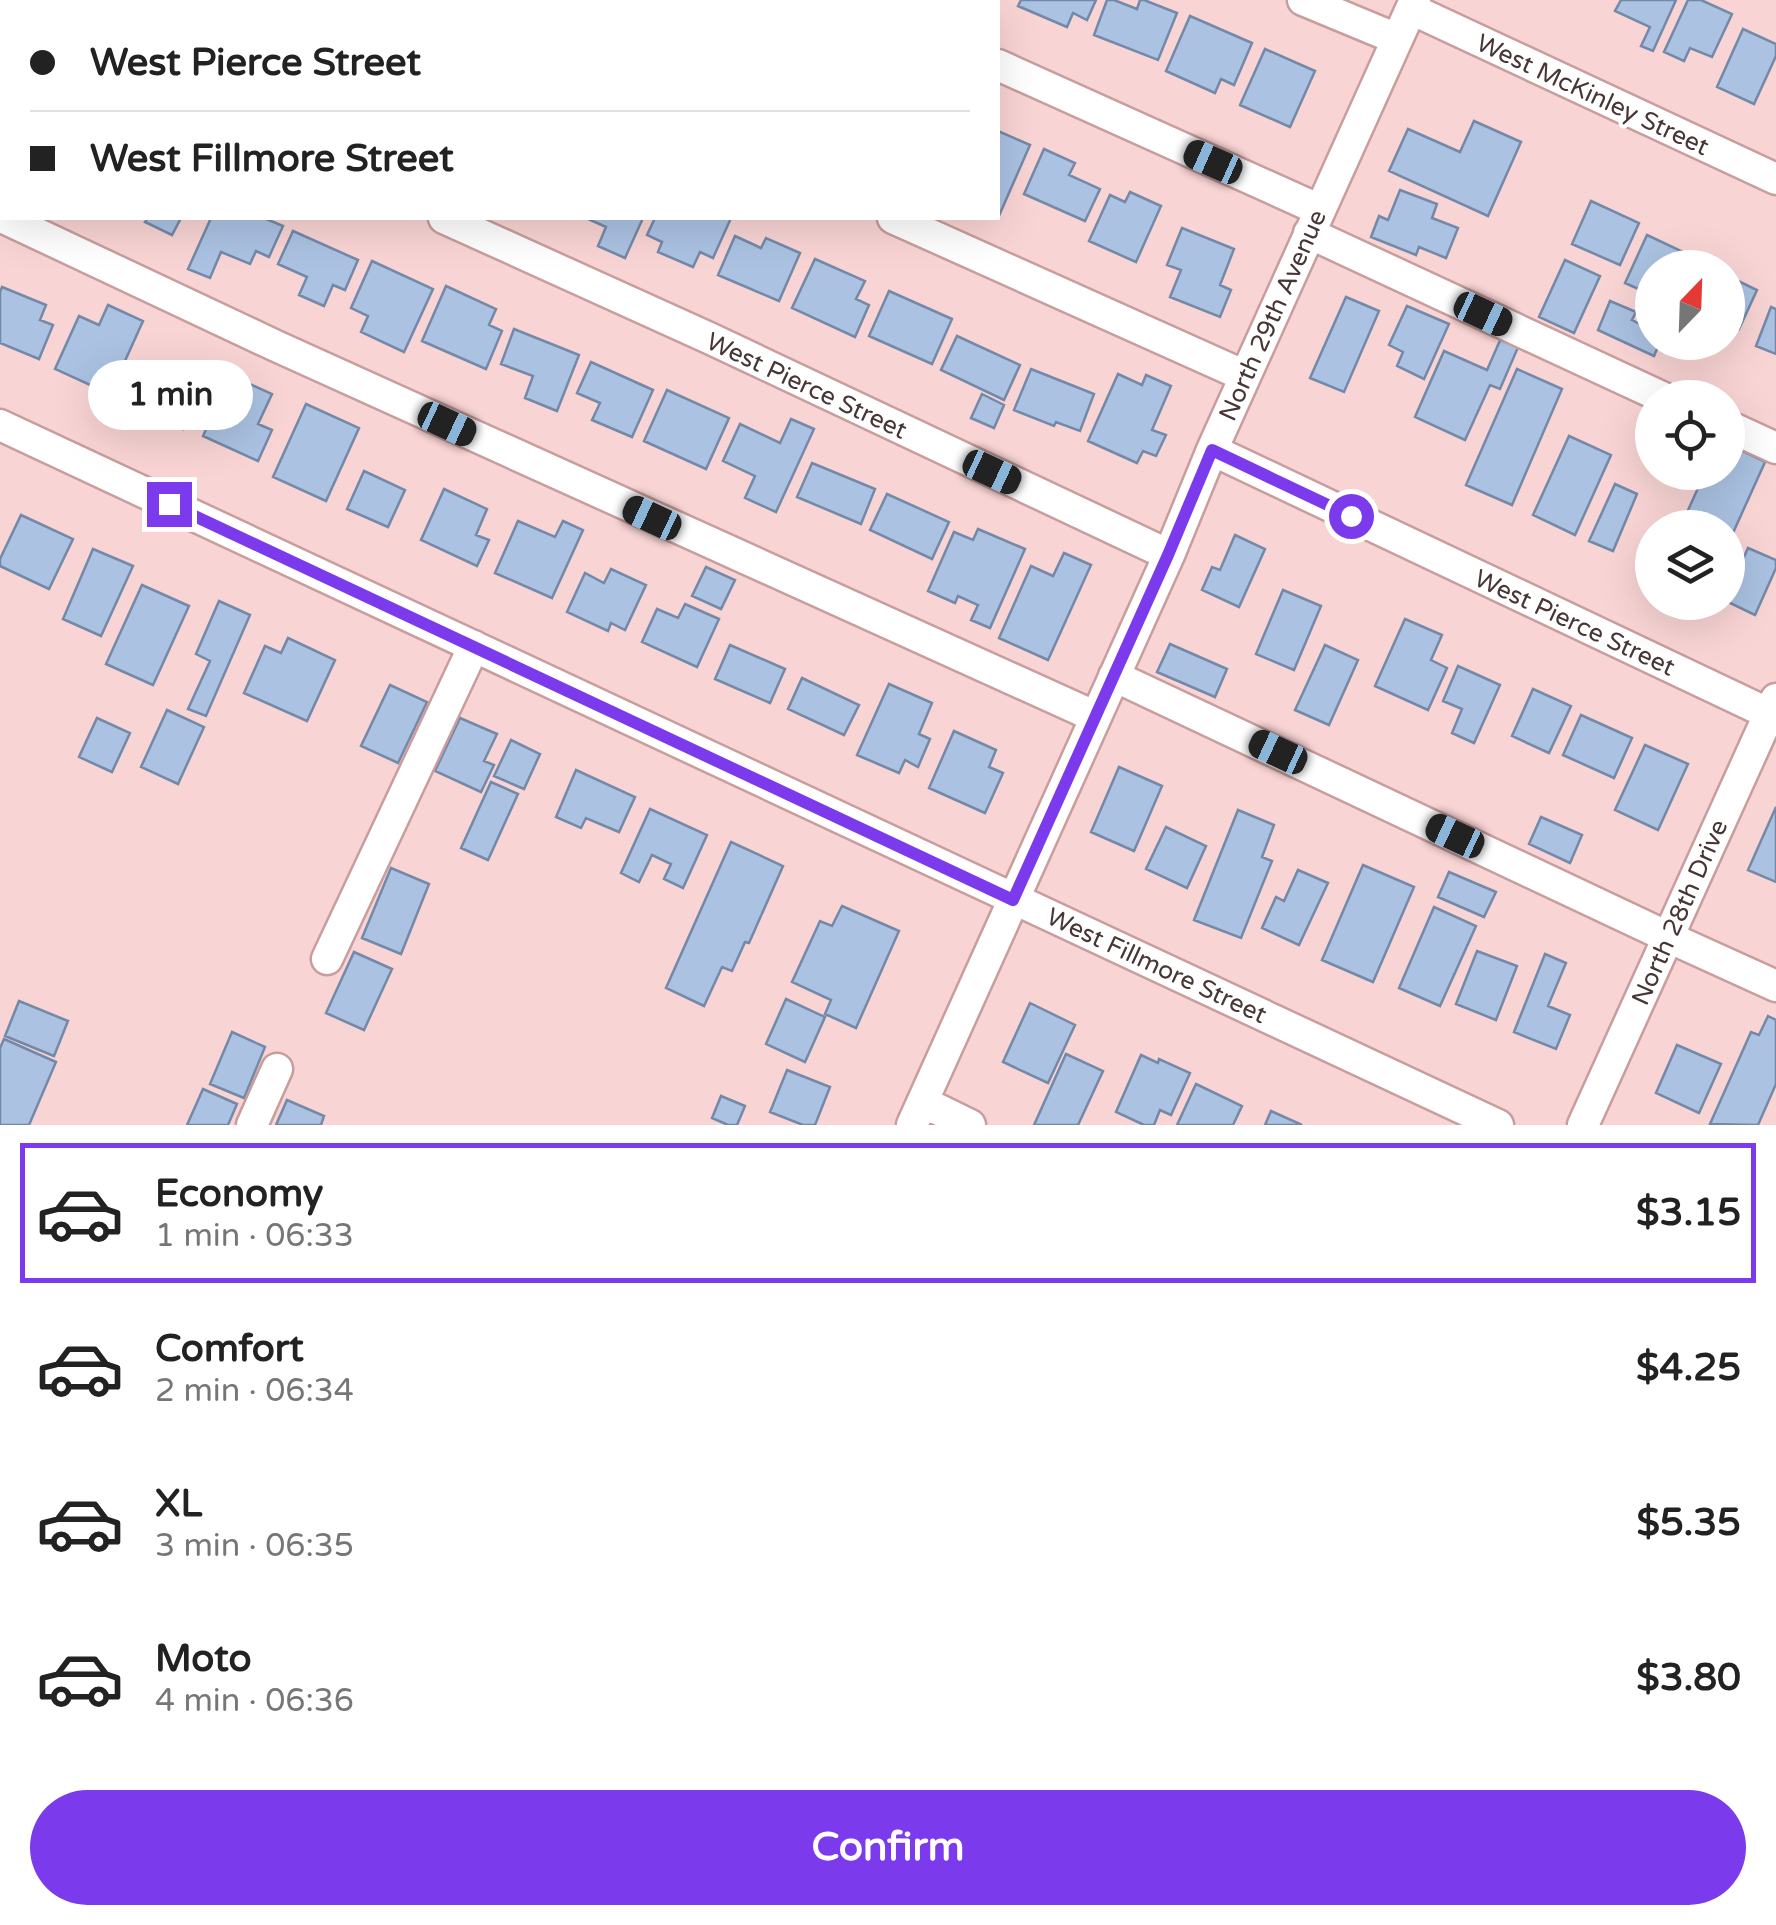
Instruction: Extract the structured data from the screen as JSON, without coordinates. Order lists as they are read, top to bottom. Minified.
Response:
{"streets":{"street":["West McKinley Street","North 29th Avenue","West Pierce Street","North 28th Drive","West Fillmore Street"]},"crossings":[["West McKinley Street","North 29th Avenue"],["North 29th Avenue","West Pierce Street"],["North 29th Avenue","West Fillmore Street"],["West Pierce Street","North 28th Drive"]],"north":"top right","page":{"banner":["West Pierce Street","West Fillmore Street"],"bubble":"1 min","list":[{"name":"Economy","note":"1 min · 06:33","value":"$3.15"},{"name":"Comfort","note":"2 min · 06:34","value":"$4.25"},{"name":"XL","note":"3 min · 06:35","value":"$5.35"},{"name":"Moto","note":"4 min · 06:36","value":"$3.80"}],"buttons":"Confirm"}}
